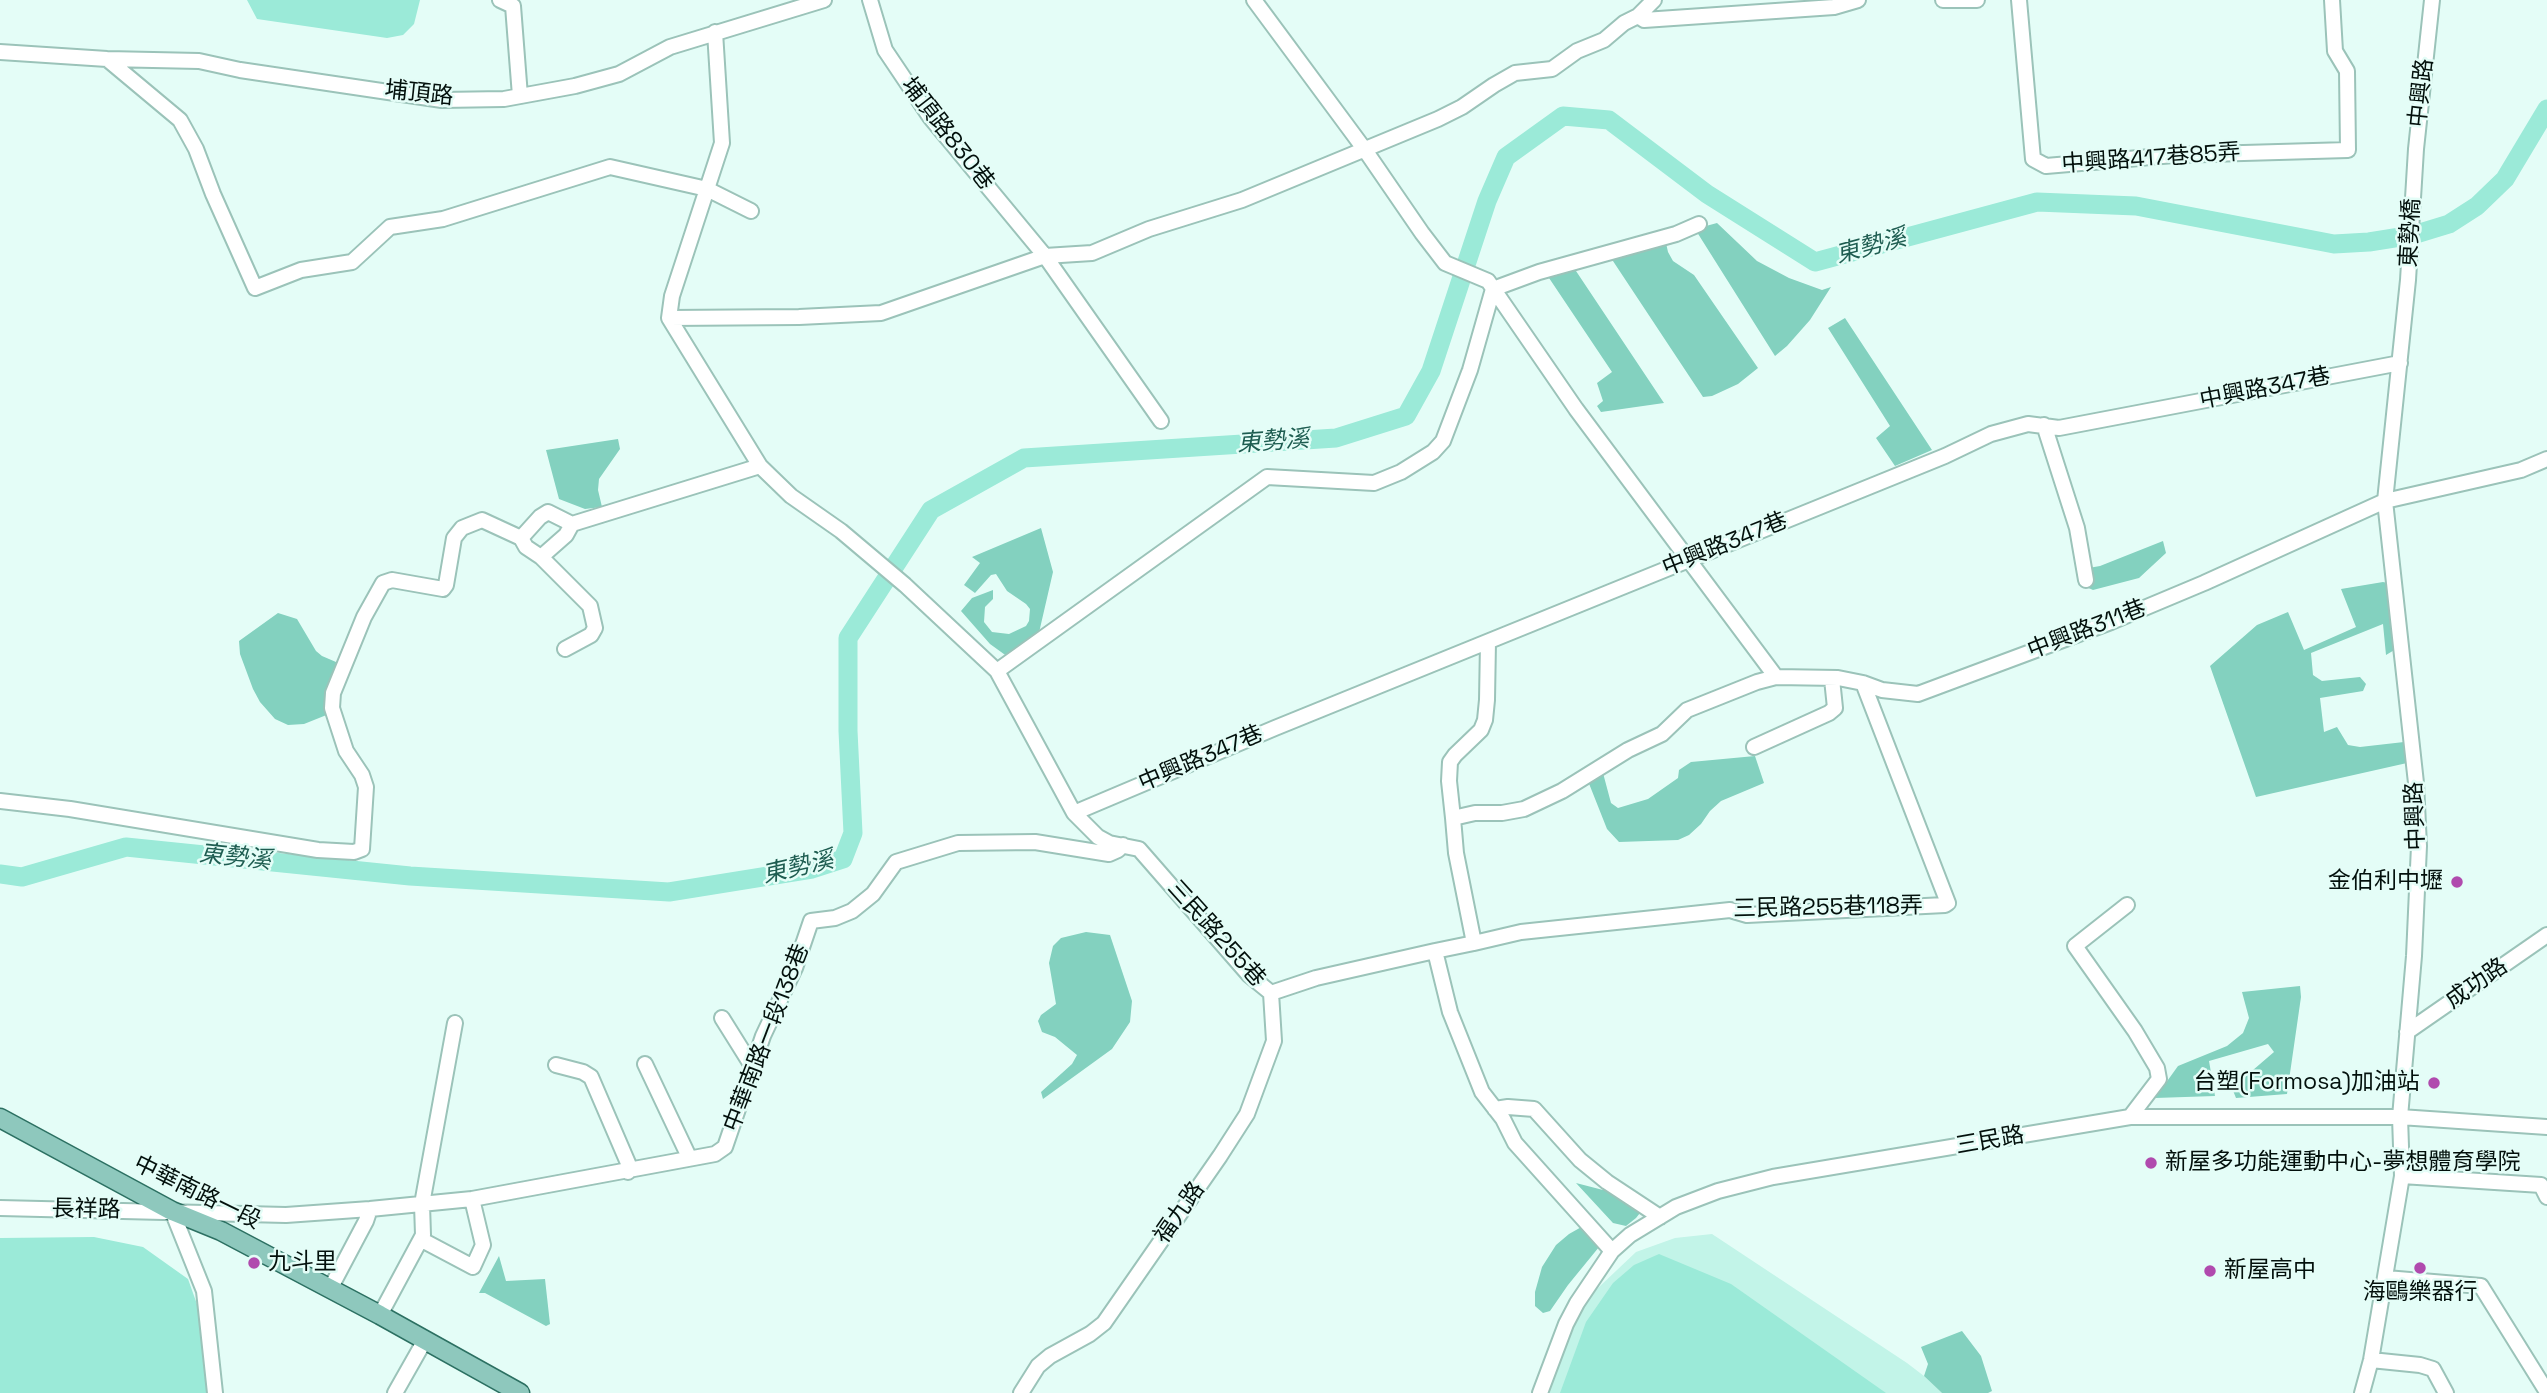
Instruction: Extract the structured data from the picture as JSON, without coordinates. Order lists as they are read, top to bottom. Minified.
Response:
{"streets":{"main road":["中華南路一段"],"street":["中興路","埔頂路","埔頂路830巷","中興路417巷85弄","東勢橋","中興路347巷","中興路311巷","三民路255巷118弄","三民路255巷","成功路","中華南路一段138巷","三民路","長祥路","福九路"]},"crossings":[["中興路","東勢橋"],["中興路","中興路347巷"],["中興路","中興路311巷"],["中興路","成功路"],["中興路","三民路"],["中興路347巷","三民路255巷"],["中興路311巷","三民路255巷118弄"],["三民路255巷118弄","三民路255巷"],["三民路255巷","中華南路一段138巷"],["三民路255巷","福九路"],["中華南路一段138巷","中華南路一段"],["中華南路一段138巷","長祥路"],["中華南路一段","長祥路"]],"water":["東勢溪"],"places":["金伯利中壢","台塑(Formosa)加油站","新屋多功能運動中心-夢想體育學院","九斗里","海鷗樂器行","新屋高中"]}
